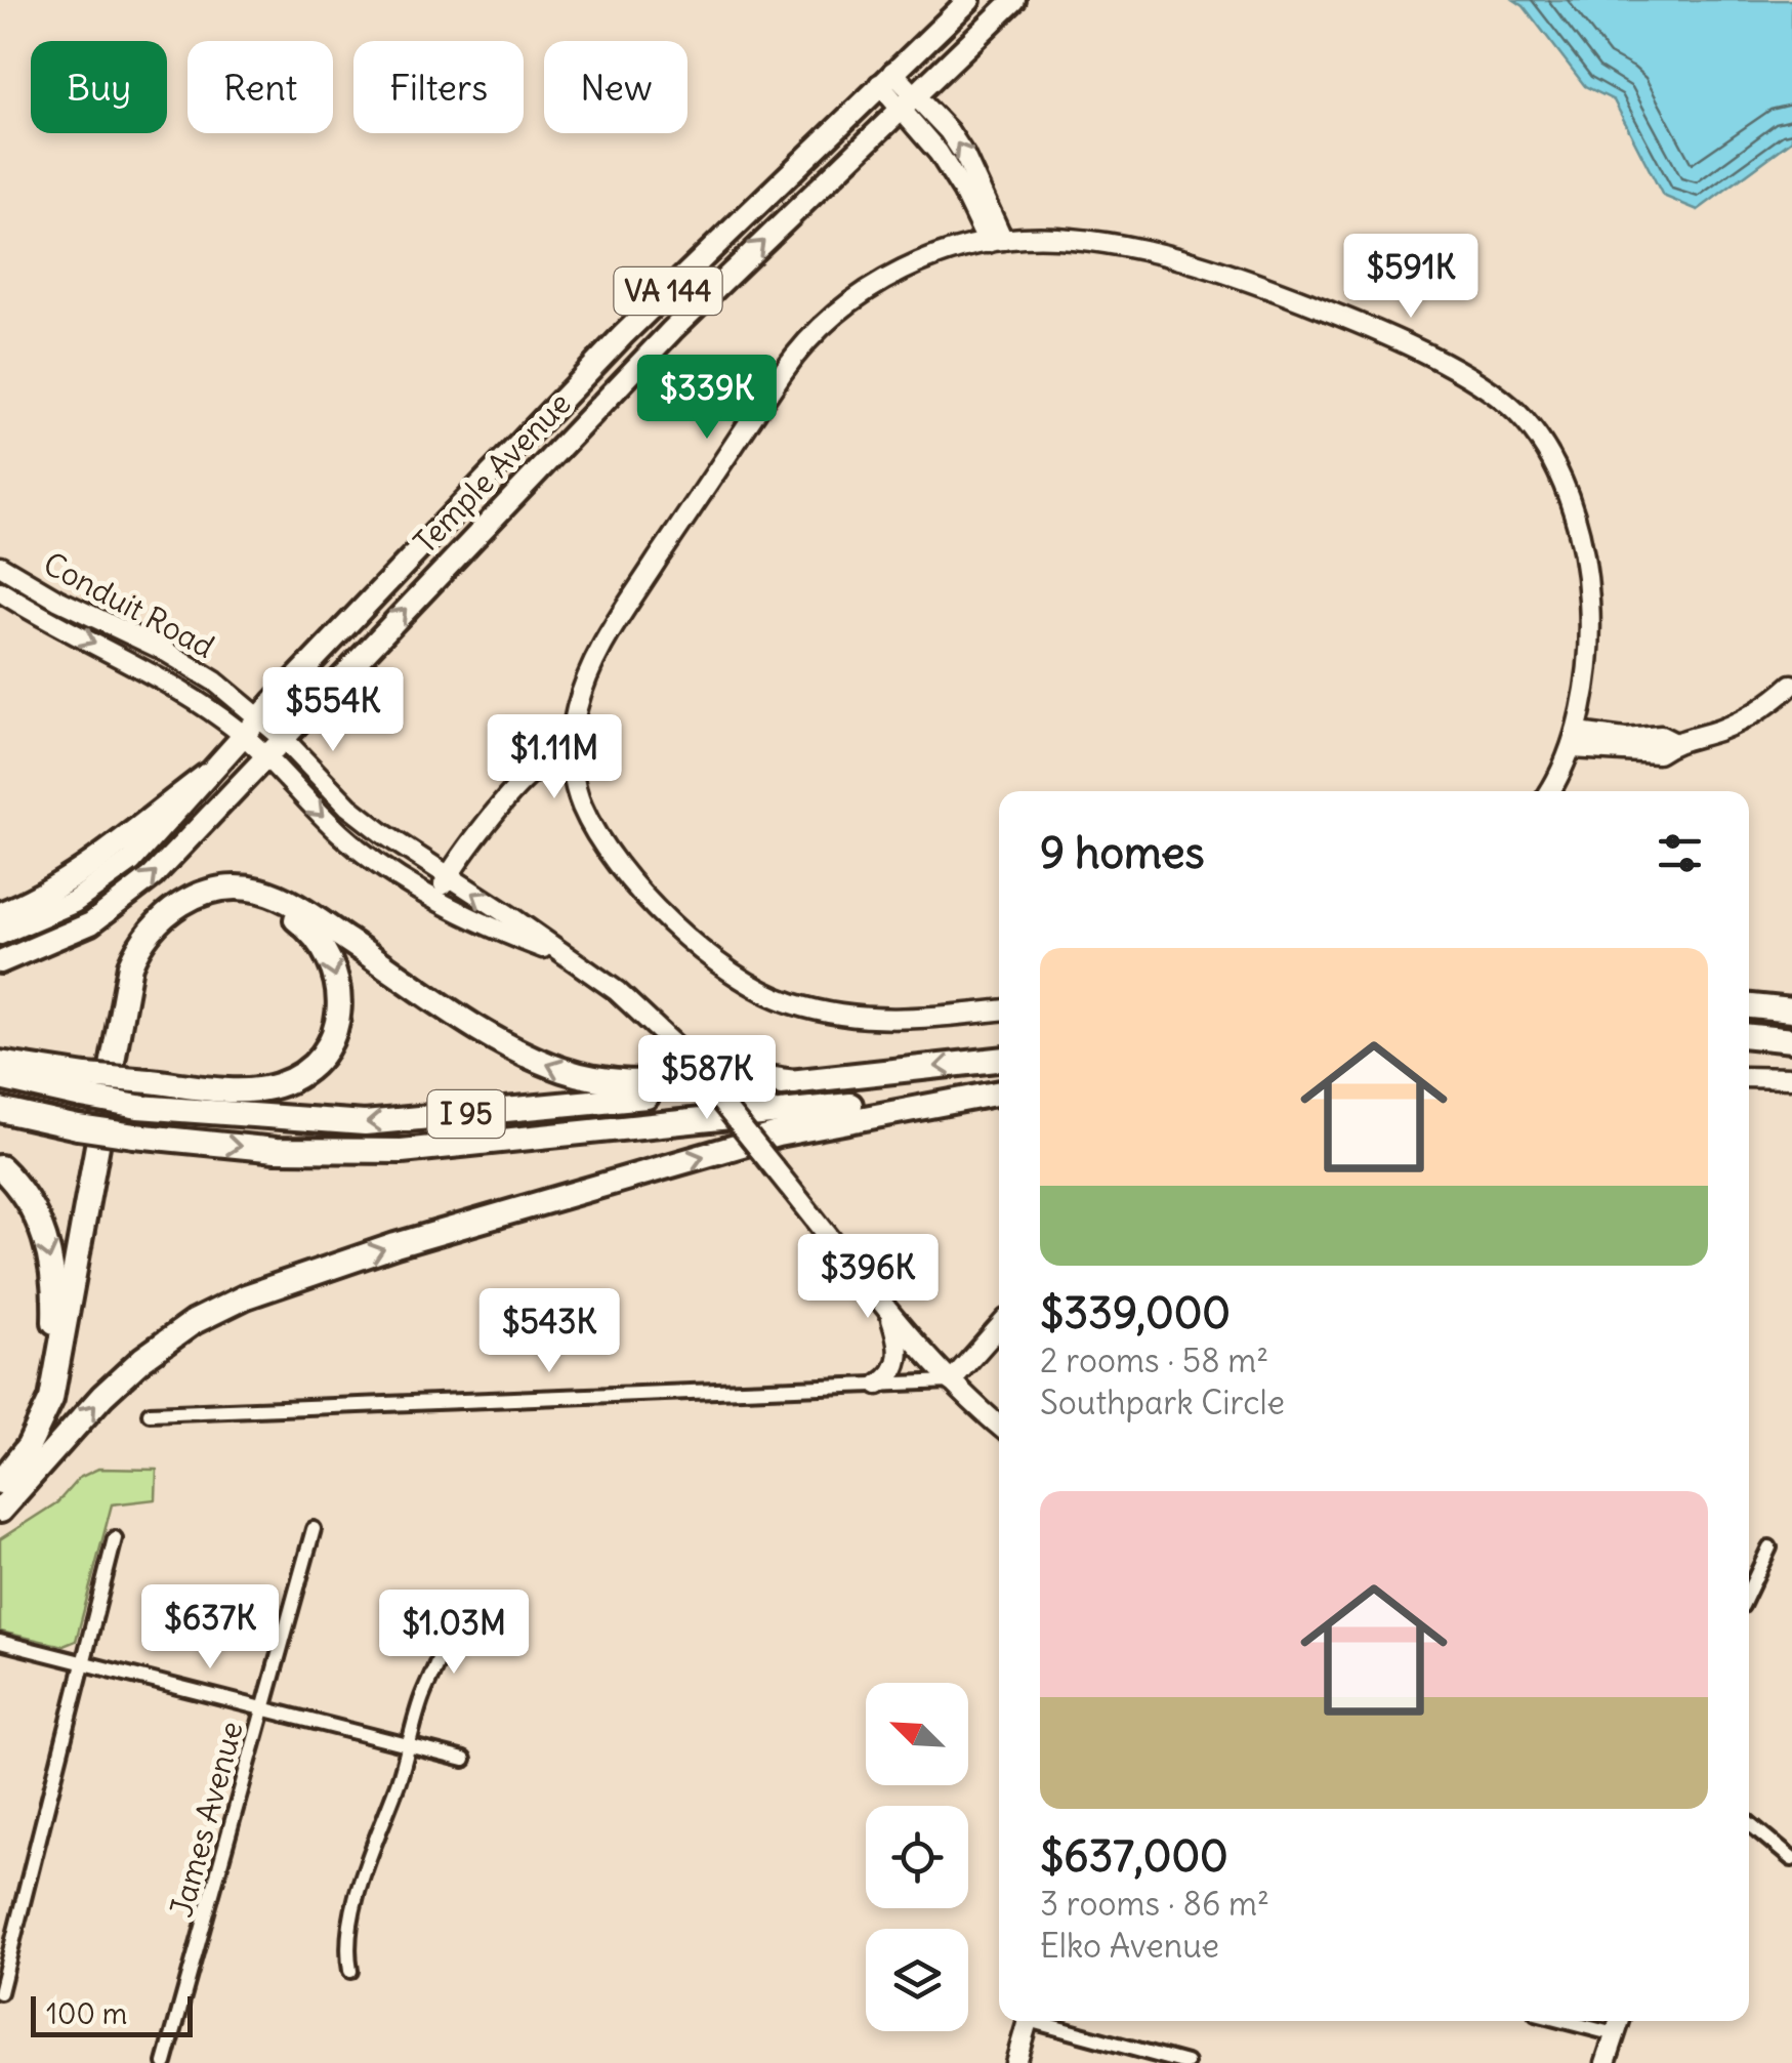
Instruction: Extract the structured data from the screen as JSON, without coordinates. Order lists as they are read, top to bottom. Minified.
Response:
{"streets":{"highway":["I 95"],"main road":["VA 144","Temple Avenue"],"street":["Conduit Road","James Avenue"]},"crossings":[["Temple Avenue","Conduit Road"]],"scale_bar":"100 m","north":"top left","page":{"chip":["Buy","Rent","Filters","New"],"price":["$591K","$339K","$554K","$1.11M","$587K","$396K","$543K","$637K","$1.03M"],"heading":"9 homes","list":[{"name":"$339,000","note":"2 rooms · 58 m² · Southpark Circle"},{"name":"$637,000","note":"3 rooms · 86 m² · Elko Avenue"}],"scale":"100 m"}}
